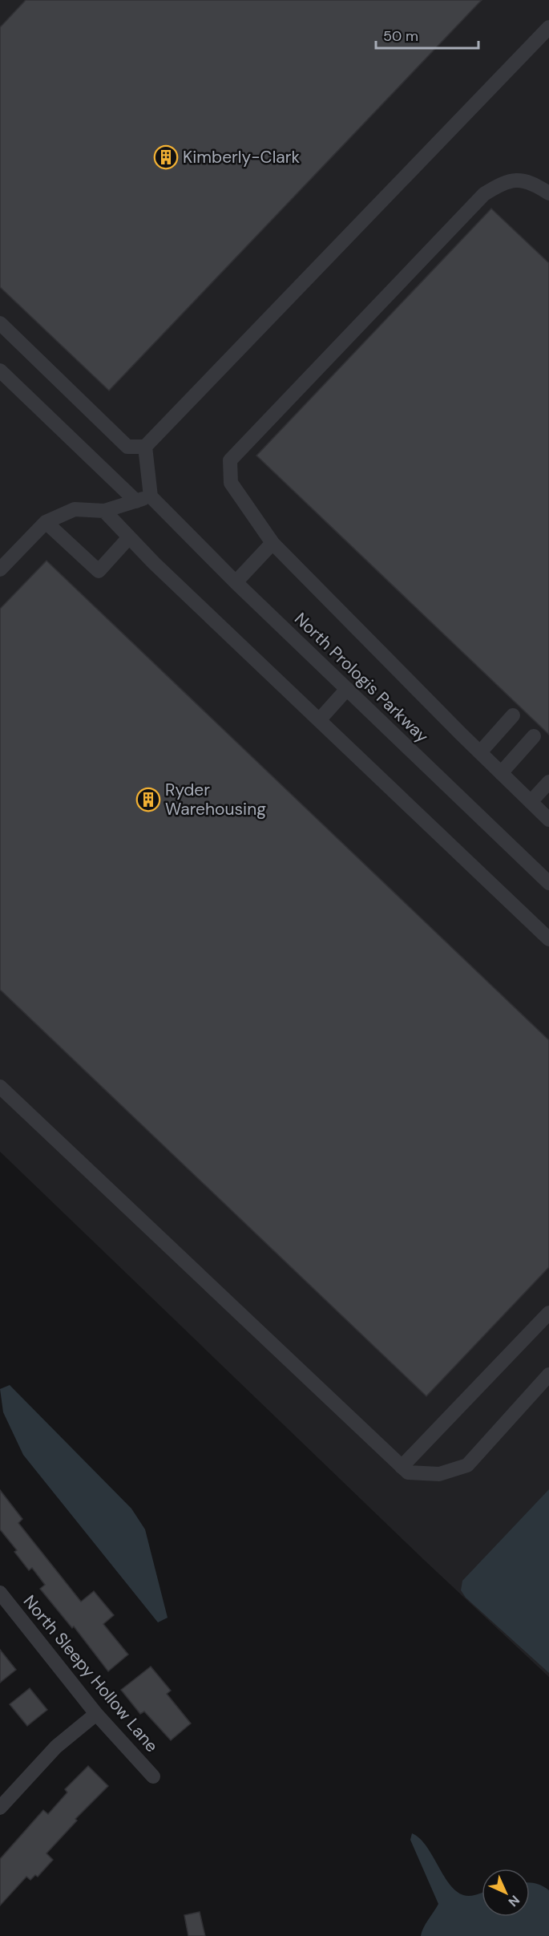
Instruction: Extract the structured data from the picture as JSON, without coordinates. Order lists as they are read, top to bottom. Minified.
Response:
{"streets":{"street":["North Prologis Parkway","North Sleepy Hollow Lane"]},"places":{"building":["Kimberly-Clark","Ryder Warehousing"]},"scale_bar":"50 m","north":"bottom right"}
